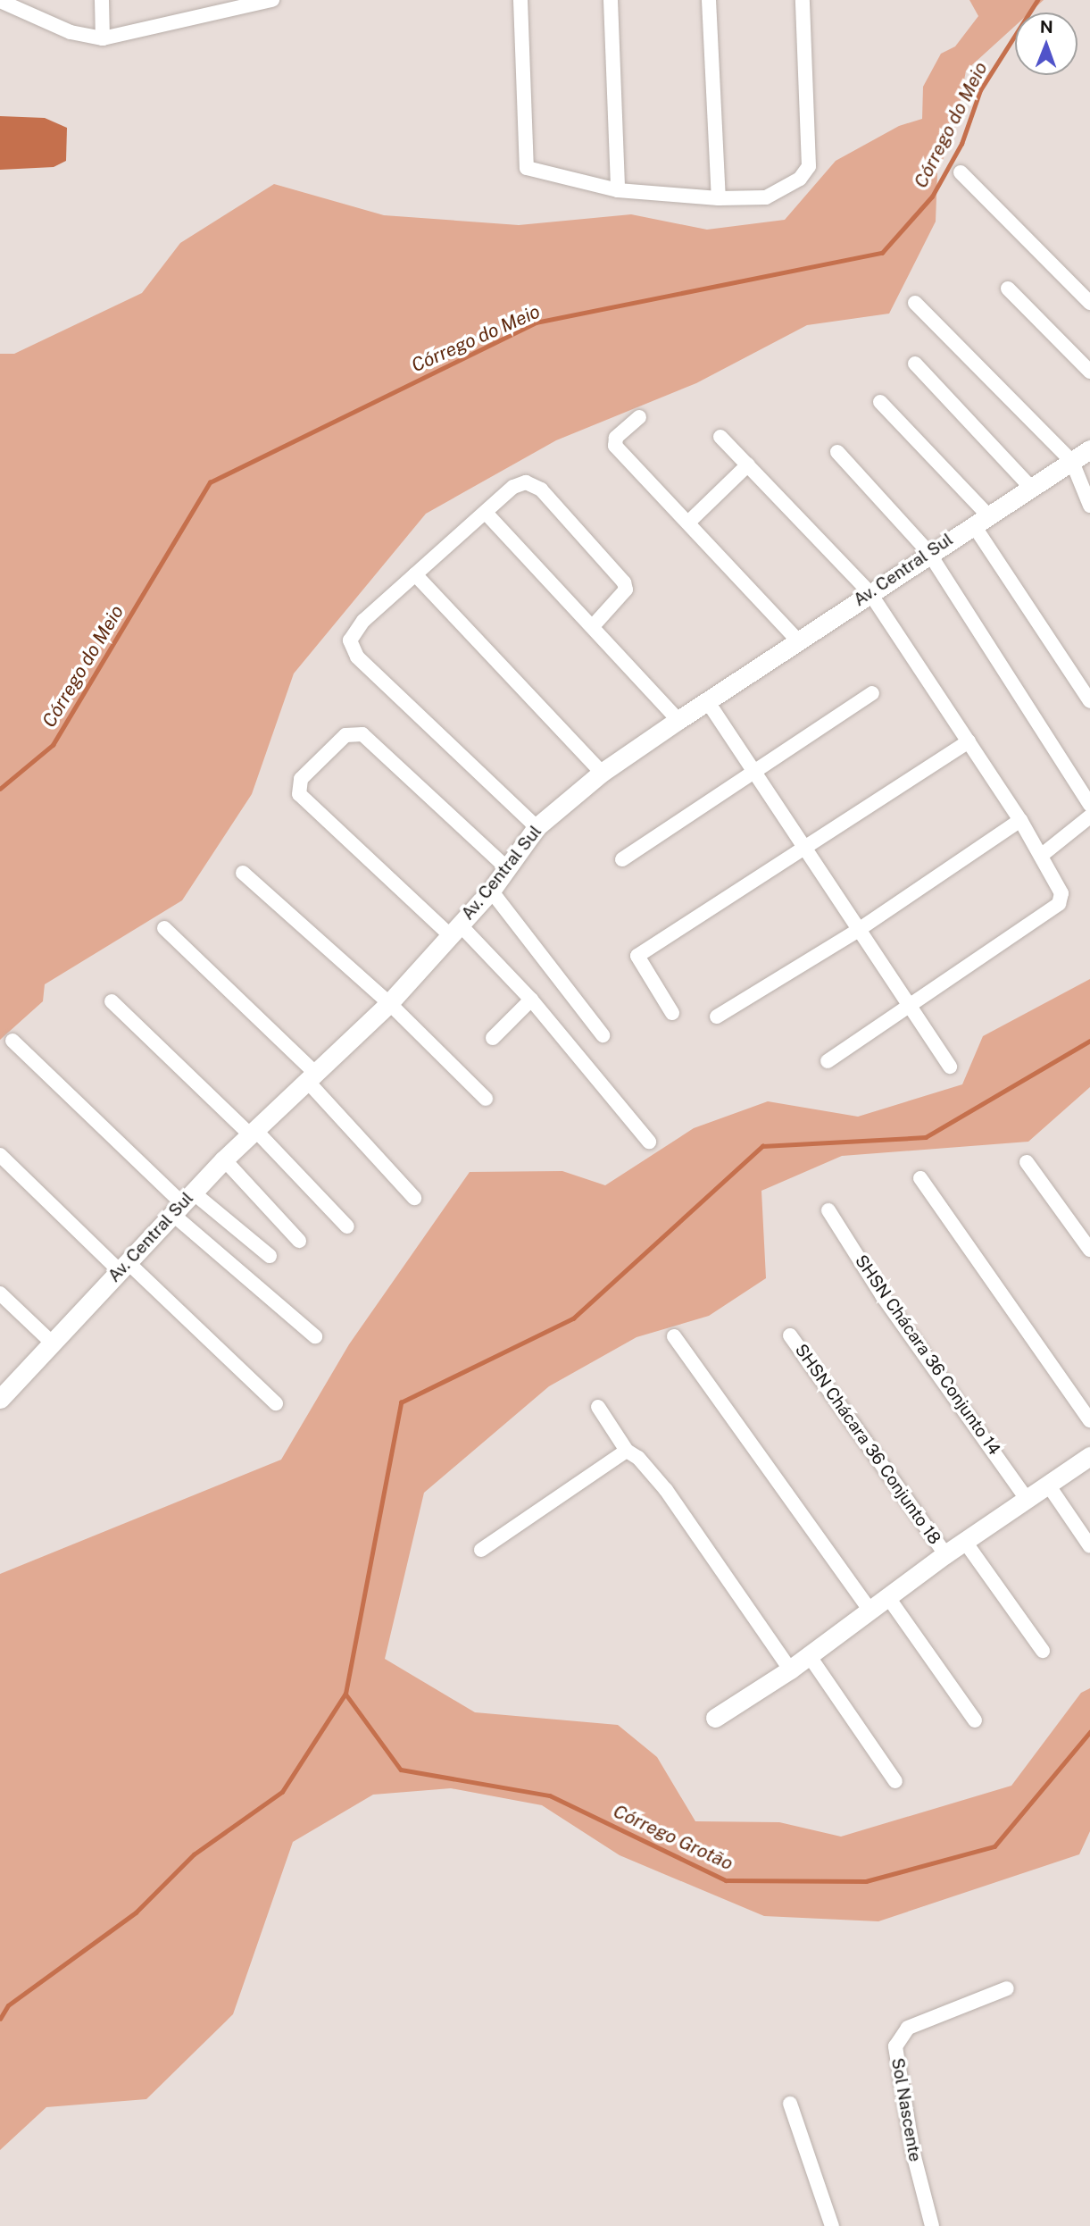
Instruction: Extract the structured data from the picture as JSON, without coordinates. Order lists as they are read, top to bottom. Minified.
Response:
{"streets":{"street":["Av. Central Sul","SHSN Chácara 36 Conjunto 14","SHSN Chácara 36 Conjunto 18","Sol Nascente"]},"water":["Córrego do Meio","Córrego Grotão"],"north":"top"}
